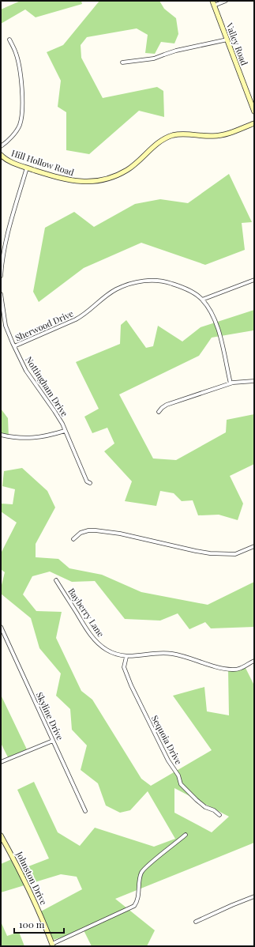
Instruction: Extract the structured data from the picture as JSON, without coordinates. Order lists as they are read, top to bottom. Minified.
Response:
{"streets":{"street":["Valley Road","Hill Hollow Road","Sherwood Drive","Nottingham Drive","Bayberry Lane","Skyline Drive","Sequoia Drive","Johnston Drive"]},"crossings":[["Sherwood Drive","Nottingham Drive"],["Bayberry Lane","Sequoia Drive"]],"scale_bar":"100 m"}
